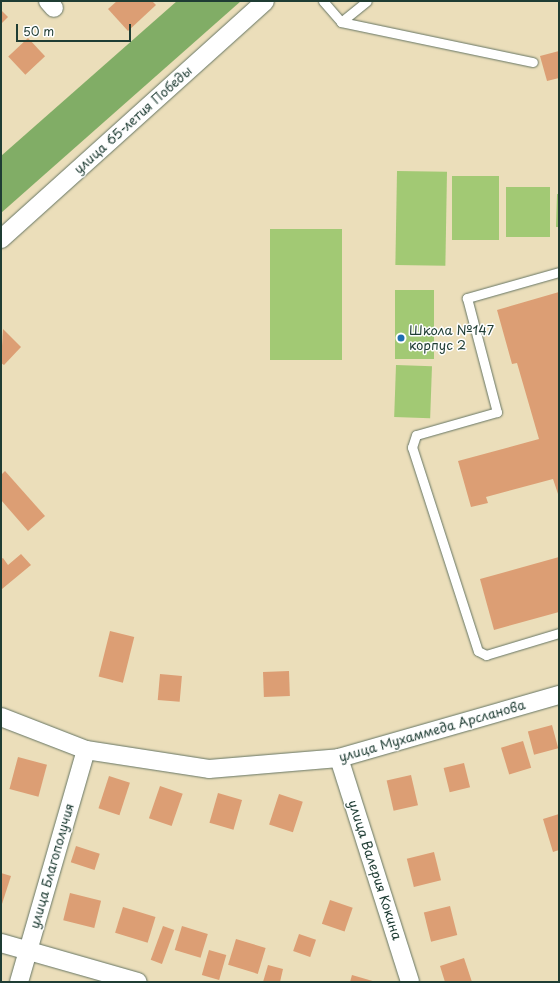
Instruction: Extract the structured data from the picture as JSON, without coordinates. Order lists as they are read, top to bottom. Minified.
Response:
{"streets":{"street":["улица 65-летия Победы","улица Мухаммеда Арсланова","улица Благополучия","улица Валерия Кокина"]},"crossings":[["улица Мухаммеда Арсланова","улица Благополучия"],["улица Мухаммеда Арсланова","улица Валерия Кокина"]],"places":["Школа №147 корпус 2"],"scale_bar":"50 m"}
